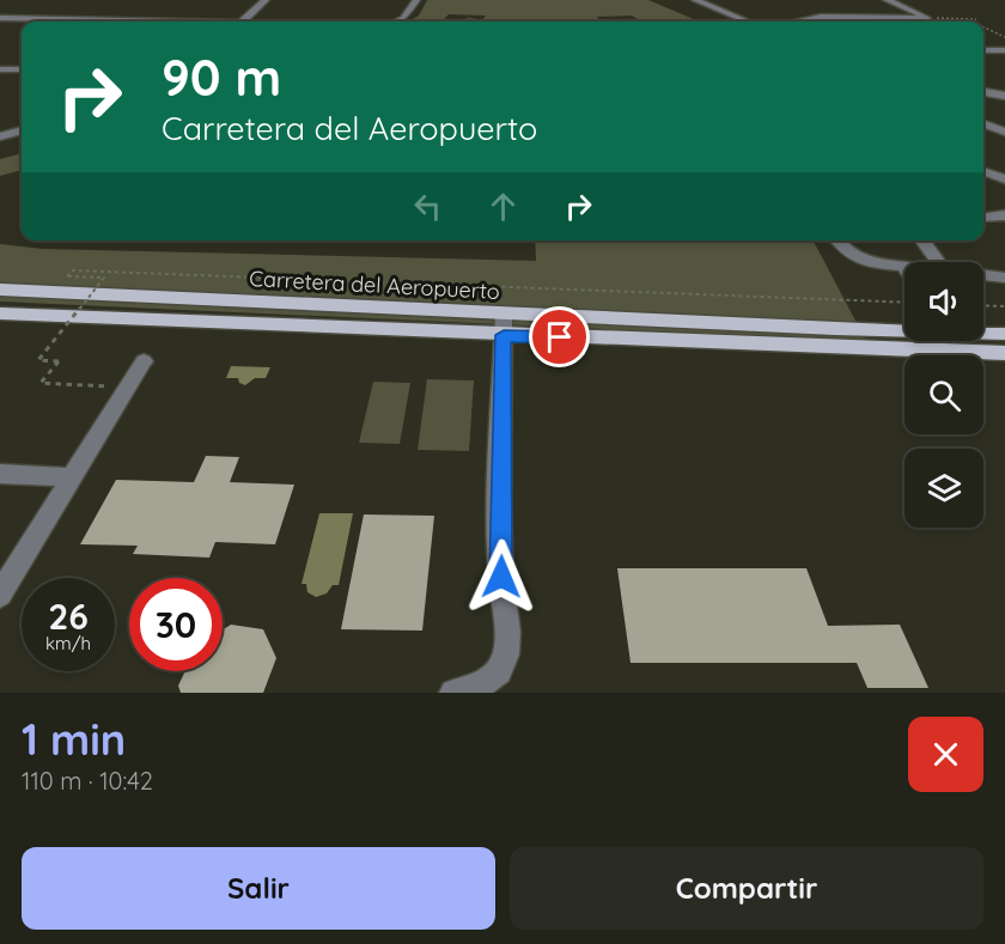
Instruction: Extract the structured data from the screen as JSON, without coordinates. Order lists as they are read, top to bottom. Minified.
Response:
{"streets":{"main road":["Carretera del Aeropuerto"]},"page":{"turn":["90 m","Carretera del Aeropuerto"],"speed":"26 km/h","limit":"30","heading":["1 min","110 m · 10:42"],"buttons":["Salir","Compartir"]}}
